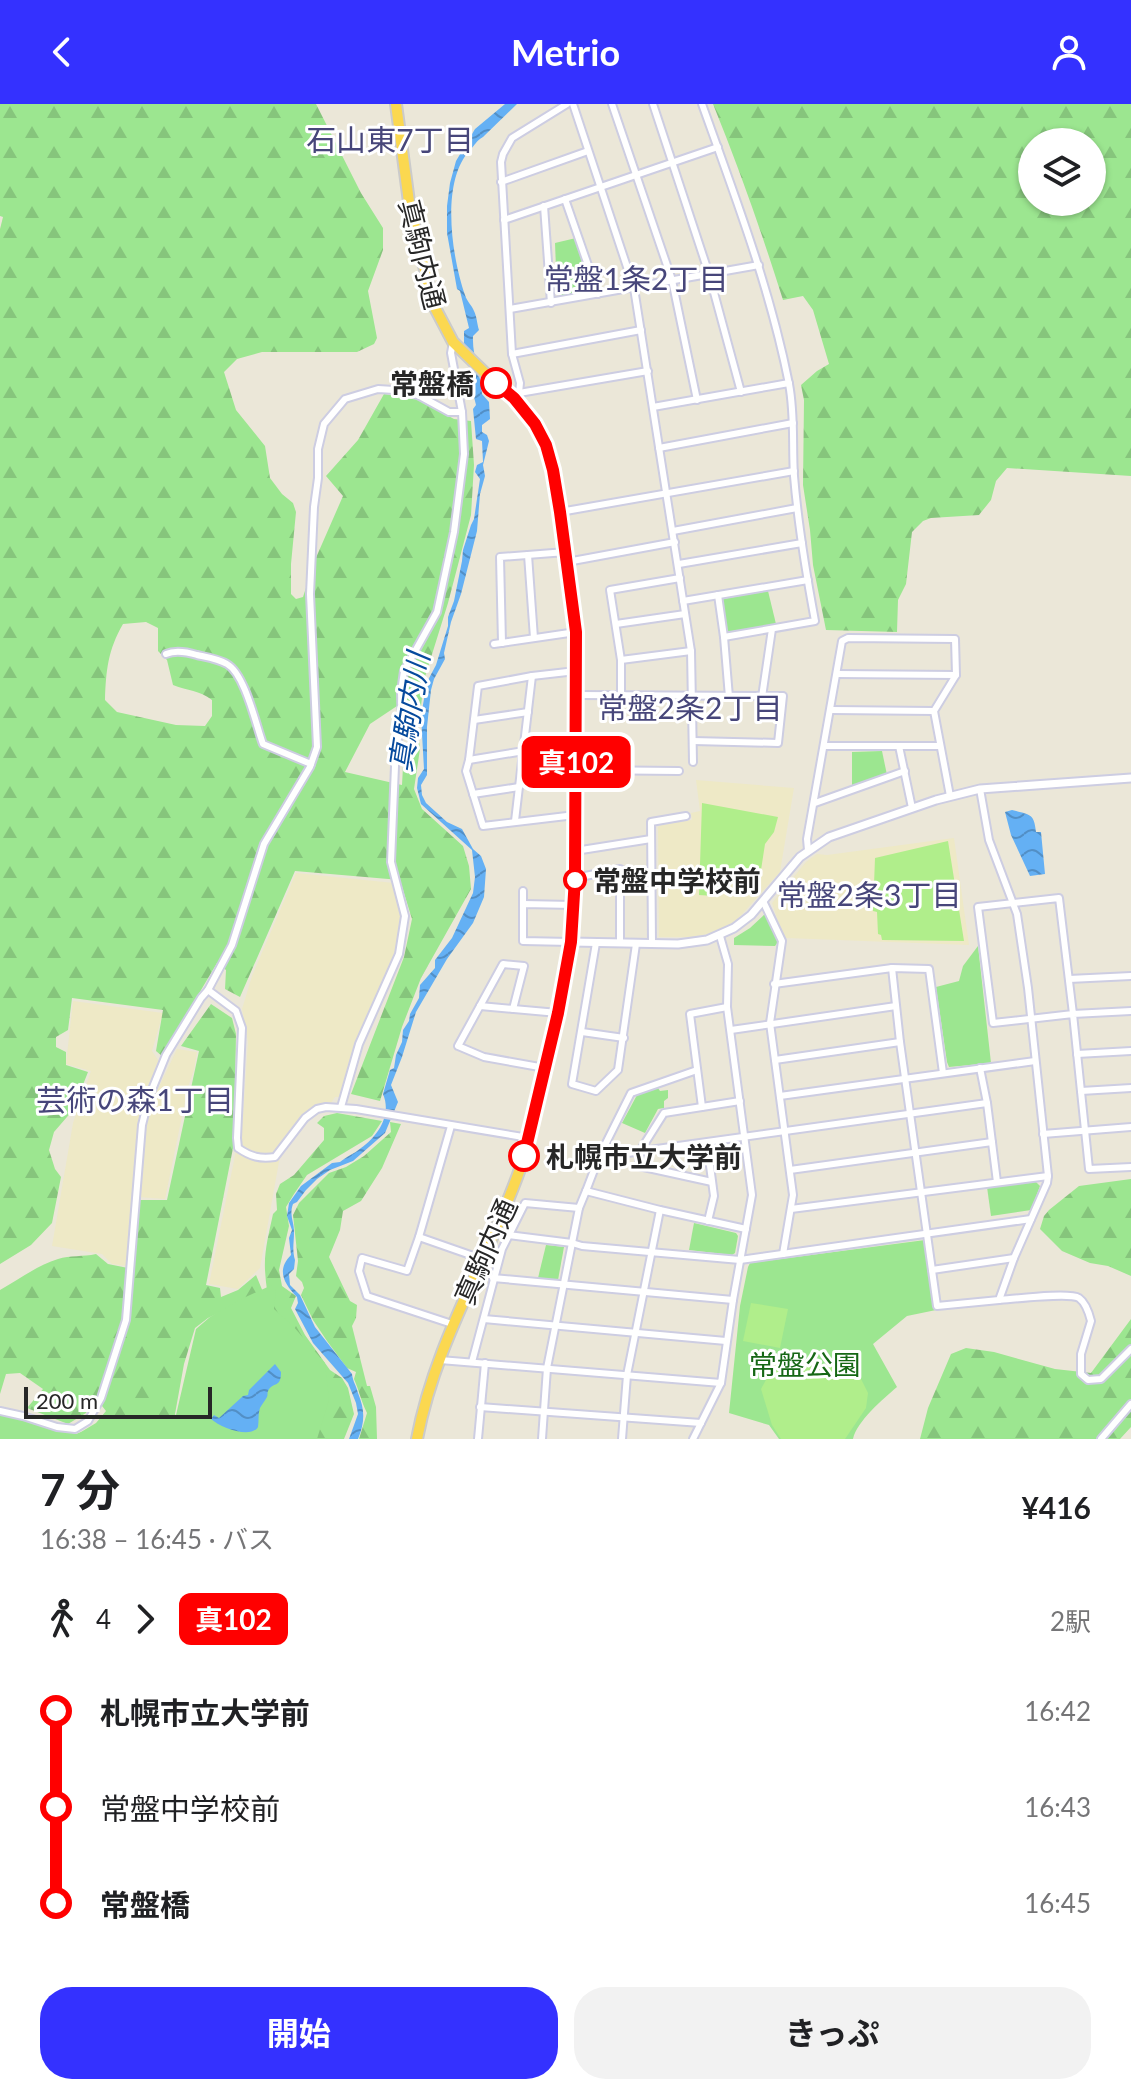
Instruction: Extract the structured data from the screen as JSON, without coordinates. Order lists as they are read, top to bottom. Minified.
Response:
{"streets":{"highway":["真駒内通"]},"districts":["石山東7丁目","常盤1条2丁目","常盤2条2丁目","常盤2条3丁目","芸術の森1丁目"],"water":["真駒内川"],"parks":["常盤公園"],"places":["常盤橋","常盤中学校前","札幌市立大学前"],"lines":["bus line 真102"],"scale_bar":"200 m","page":{"header":"Metrio","on_map":"真102","scale":"200 m","heading":["7 分","16:38 – 16:45 · バス","¥416"],"legs":["4","真102","2駅"],"list":[{"name":"札幌市立大学前","value":"16:42"},{"name":"常盤中学校前","value":"16:43"},{"name":"常盤橋","value":"16:45"}],"buttons":["開始","きっぷ"]}}
